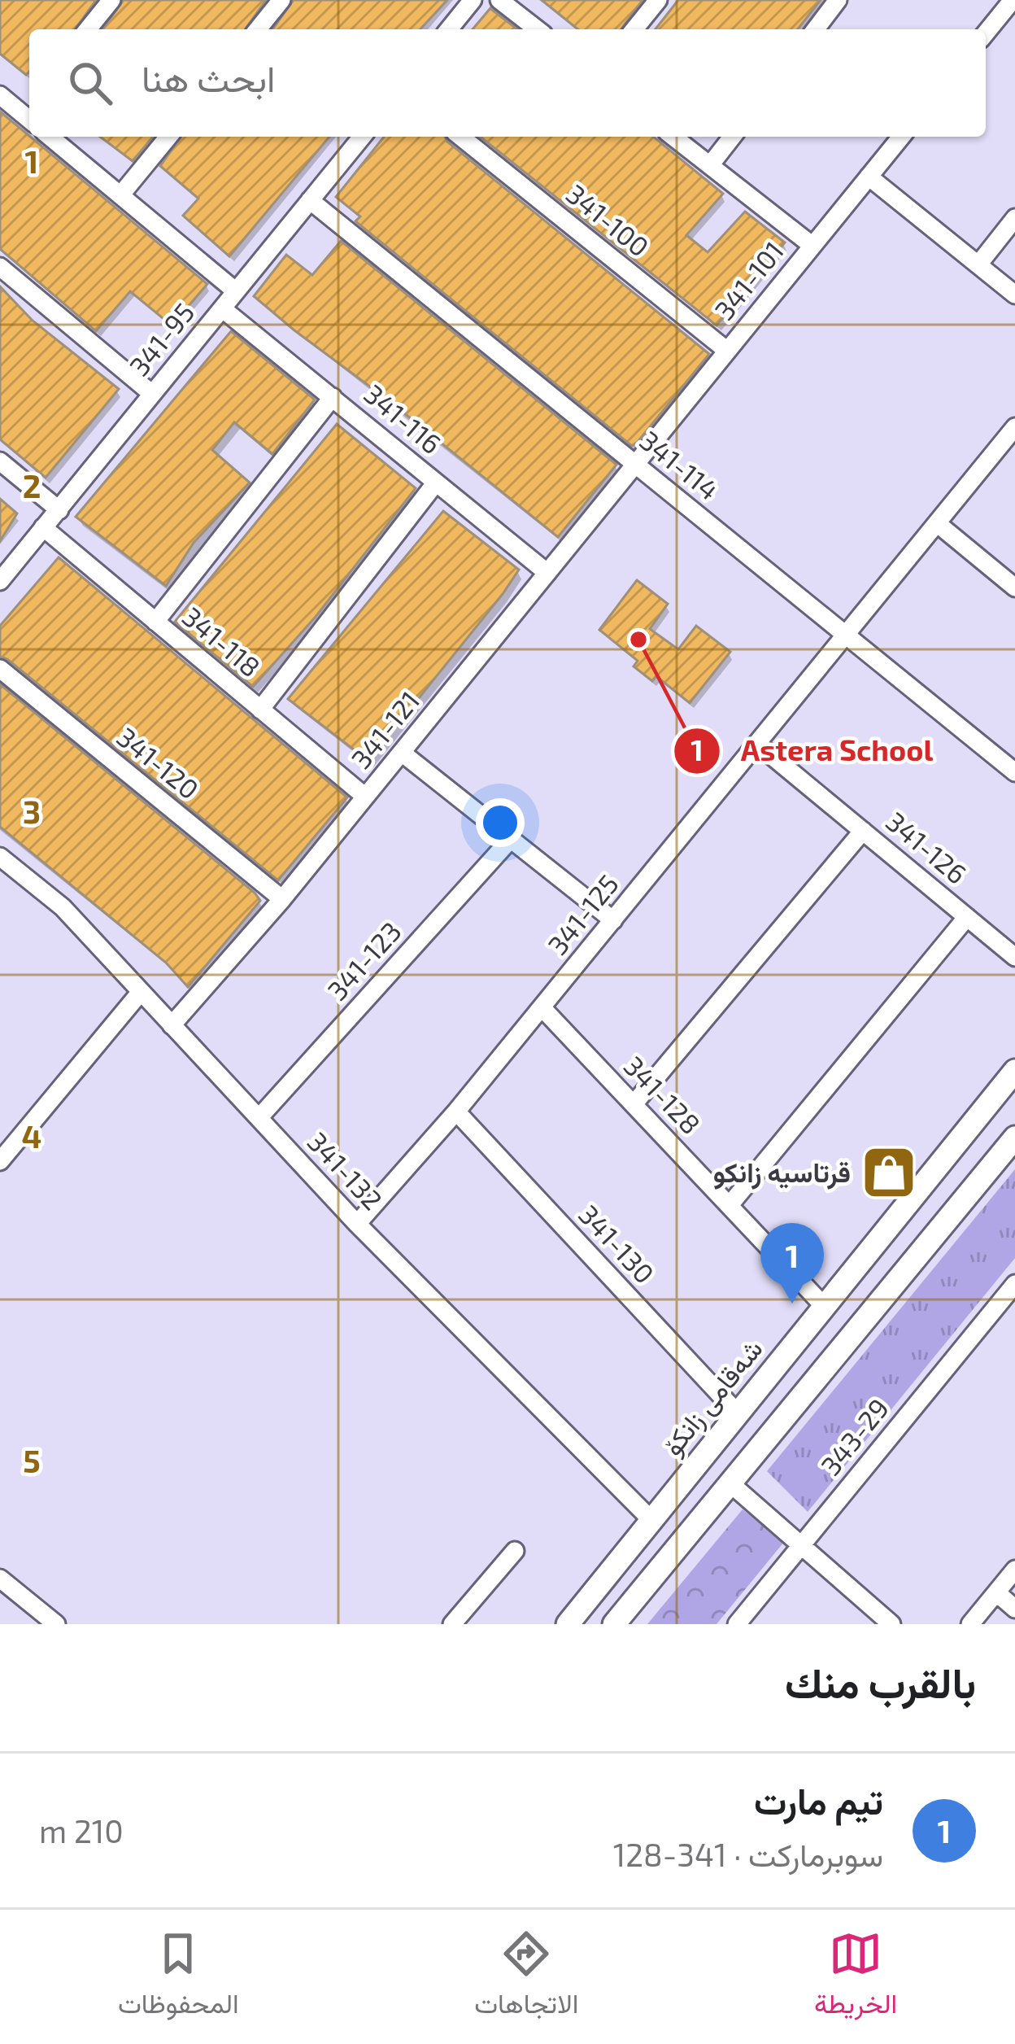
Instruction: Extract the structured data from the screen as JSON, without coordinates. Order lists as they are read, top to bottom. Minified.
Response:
{"streets":{"main road":["شەقامی زانکۆ"],"street":["341-100","341-101","341-95","341-116","341-114","341-118","341-121","341-120","341-126","341-125","341-123","341-128","341-132","341-130","343-29"]},"crossings":[["341-100","341-101"],["341-101","341-114"],["341-101","341-121"],["341-95","341-116"],["341-95","341-114"],["341-95","341-118"],["341-116","341-121"],["341-114","341-121"],["341-114","341-125"],["341-118","341-121"],["341-121","341-120"],["341-121","341-132"],["341-126","341-125"],["341-125","341-128"],["341-125","341-132"],["341-125","341-130"],["341-123","341-132"],["341-128","شەقامی زانکۆ"],["341-132","شەقامی زانکۆ"],["341-130","شەقامی زانکۆ"]],"places":{"other":["Astera School"],"shop":["قرتاسیە زانکو"]},"page":{"search":"ابحث هنا","pins":"1","heading":"بالقرب منك","list":[{"mark":"1","name":"تیم مارت","note":"سوبرماركت · 341-128","value":"210 m"}],"nav":["الخريطة","الاتجاهات","المحفوظات"]},"grid":{"rows":["1","2","3","4","5"]}}
